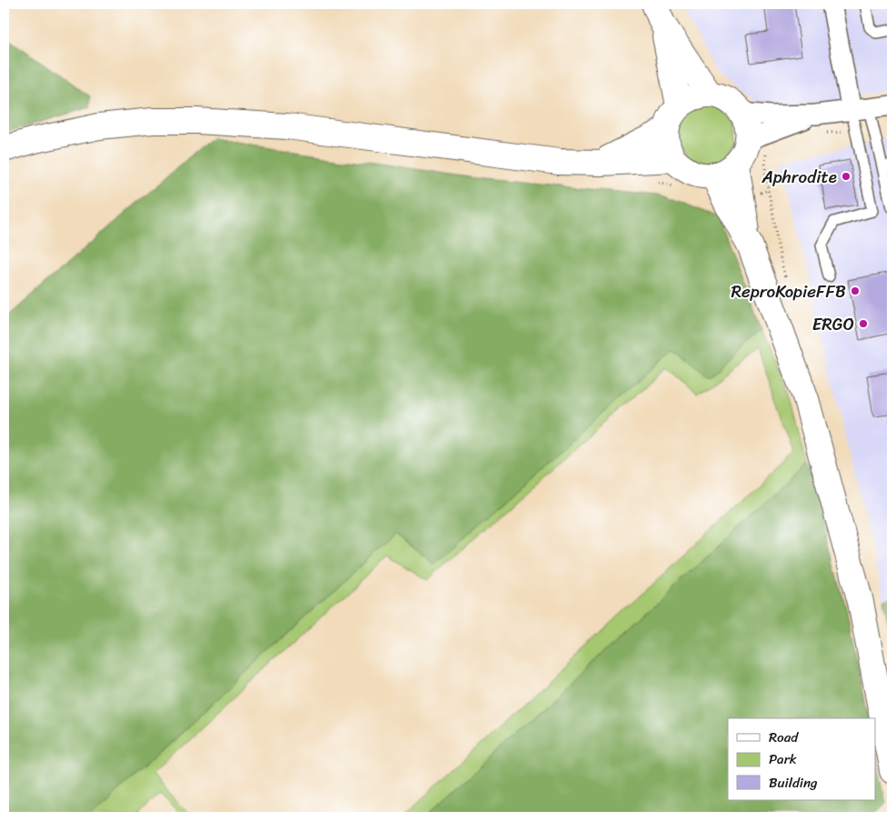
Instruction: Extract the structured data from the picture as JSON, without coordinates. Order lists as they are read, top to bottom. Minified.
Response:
{"places":["Aphrodite","ReproKopieFFB","ERGO"],"legend":["Road","Park","Building"]}
